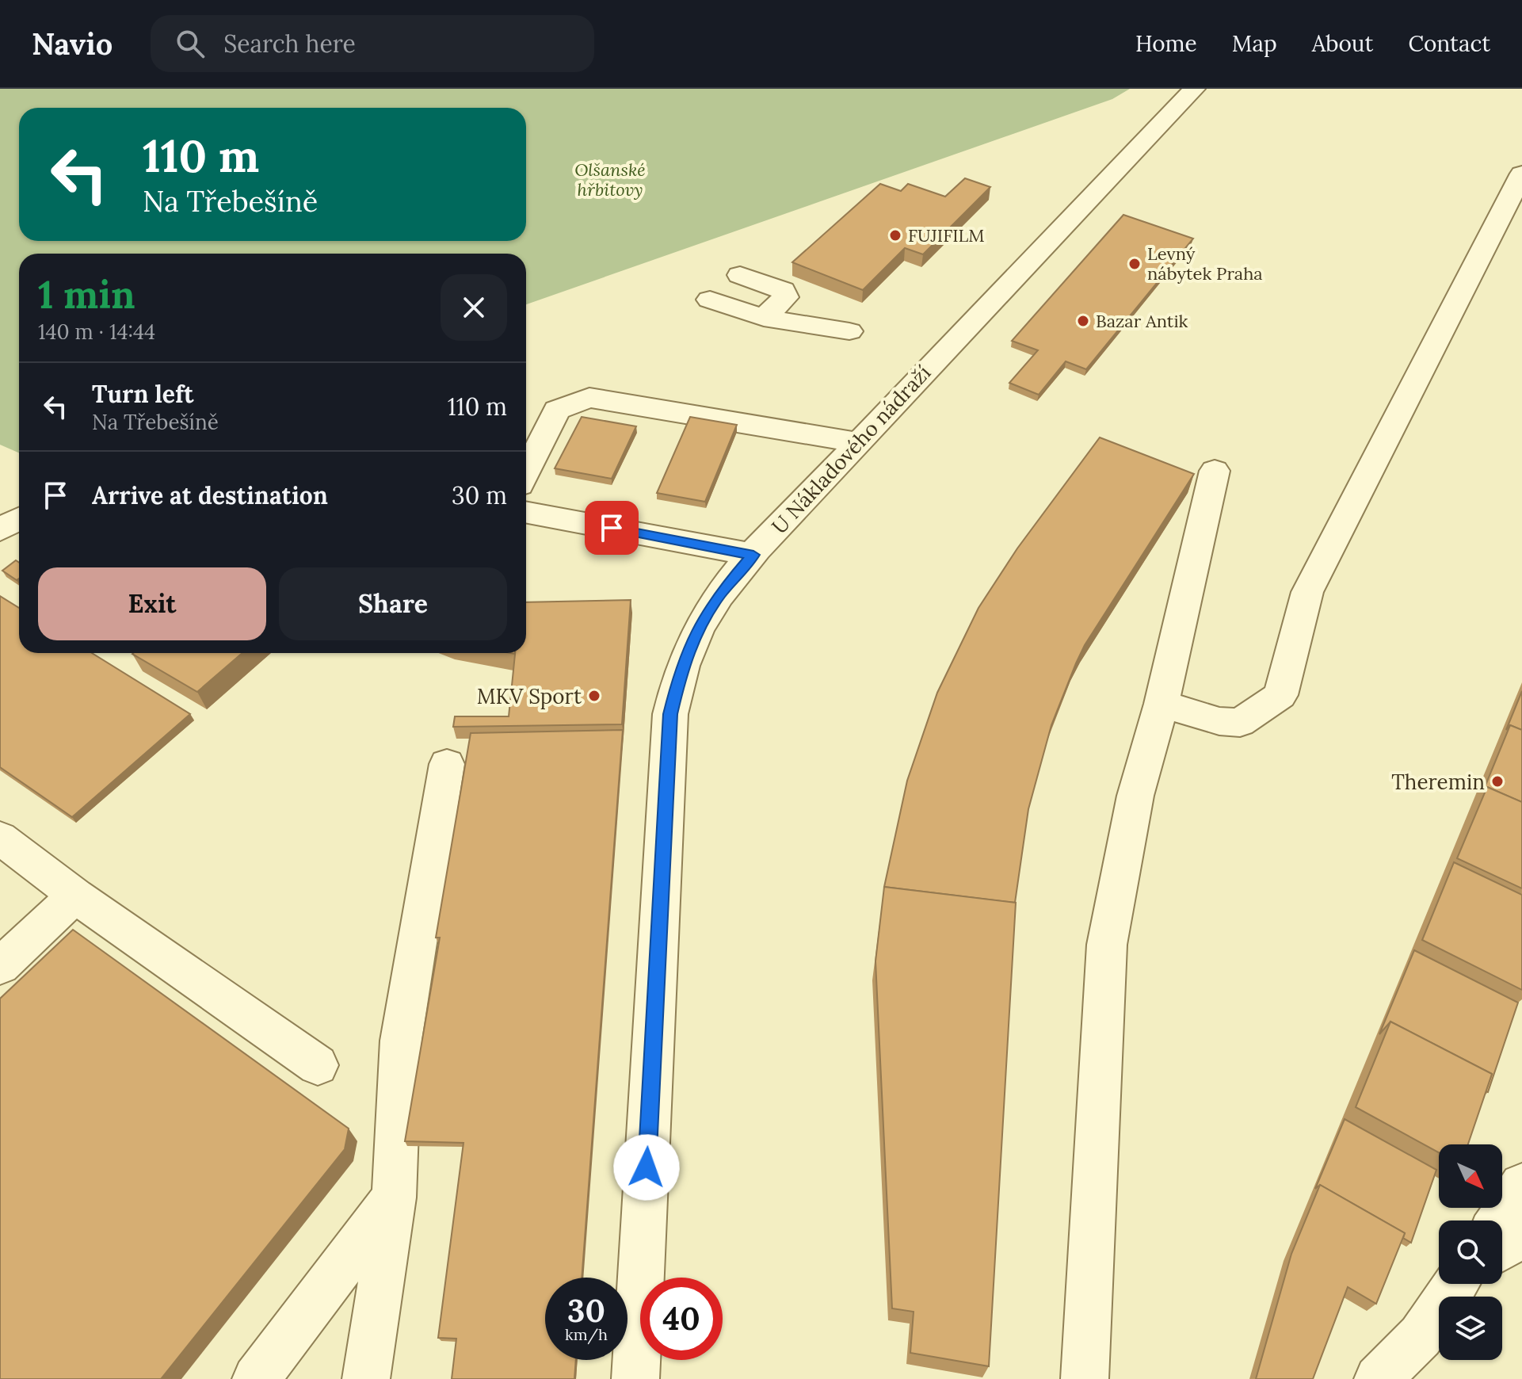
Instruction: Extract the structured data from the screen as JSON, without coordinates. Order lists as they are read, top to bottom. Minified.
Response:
{"streets":{"street":["U Nákladového nádraží"]},"parks":["Olšanské hřbitovy"],"places":["FUJIFILM","Levný nábytek Praha","Bazar Antik","MKV Sport","Theremin"],"north":"bottom right","page":{"header":"Navio","search":"Search here","nav":["Home","Map","About","Contact"],"turn":["110 m","Na Třebešíně"],"heading":["1 min","140 m · 14:44"],"list":[{"name":"Turn left","note":"Na Třebešíně","value":"110 m"},{"name":"Arrive at destination","value":"30 m"}],"buttons":["Exit","Share"],"speed":"30 km/h","limit":"40"}}
